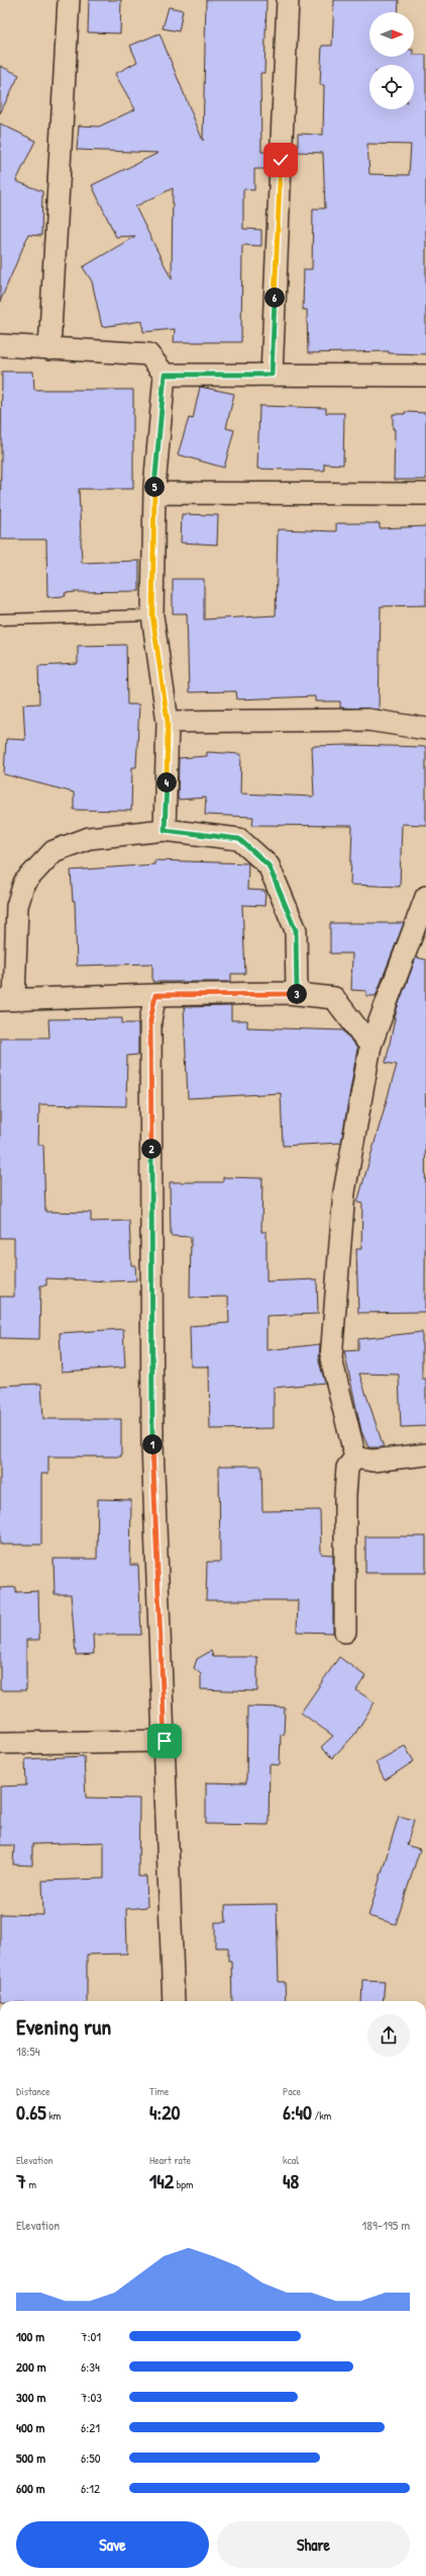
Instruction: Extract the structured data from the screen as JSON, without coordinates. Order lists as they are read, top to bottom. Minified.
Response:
{"north":"right","page":{"pins":["6","5","4","3","2","1"],"heading":["Evening run","18:54"],"stats":[["Distance","0.65 km"],["Time","4:20"],["Pace","6:40 /km"],["Elevation","7 m"],["Heart rate","142 bpm"],["kcal","48"]],"chart":["Elevation","189–195 m"],"list":[{"name":"100 m","note":"7:01"},{"name":"200 m","note":"6:34"},{"name":"300 m","note":"7:03"},{"name":"400 m","note":"6:21"},{"name":"500 m","note":"6:50"},{"name":"600 m","note":"6:12"}],"buttons":["Save","Share"]}}
